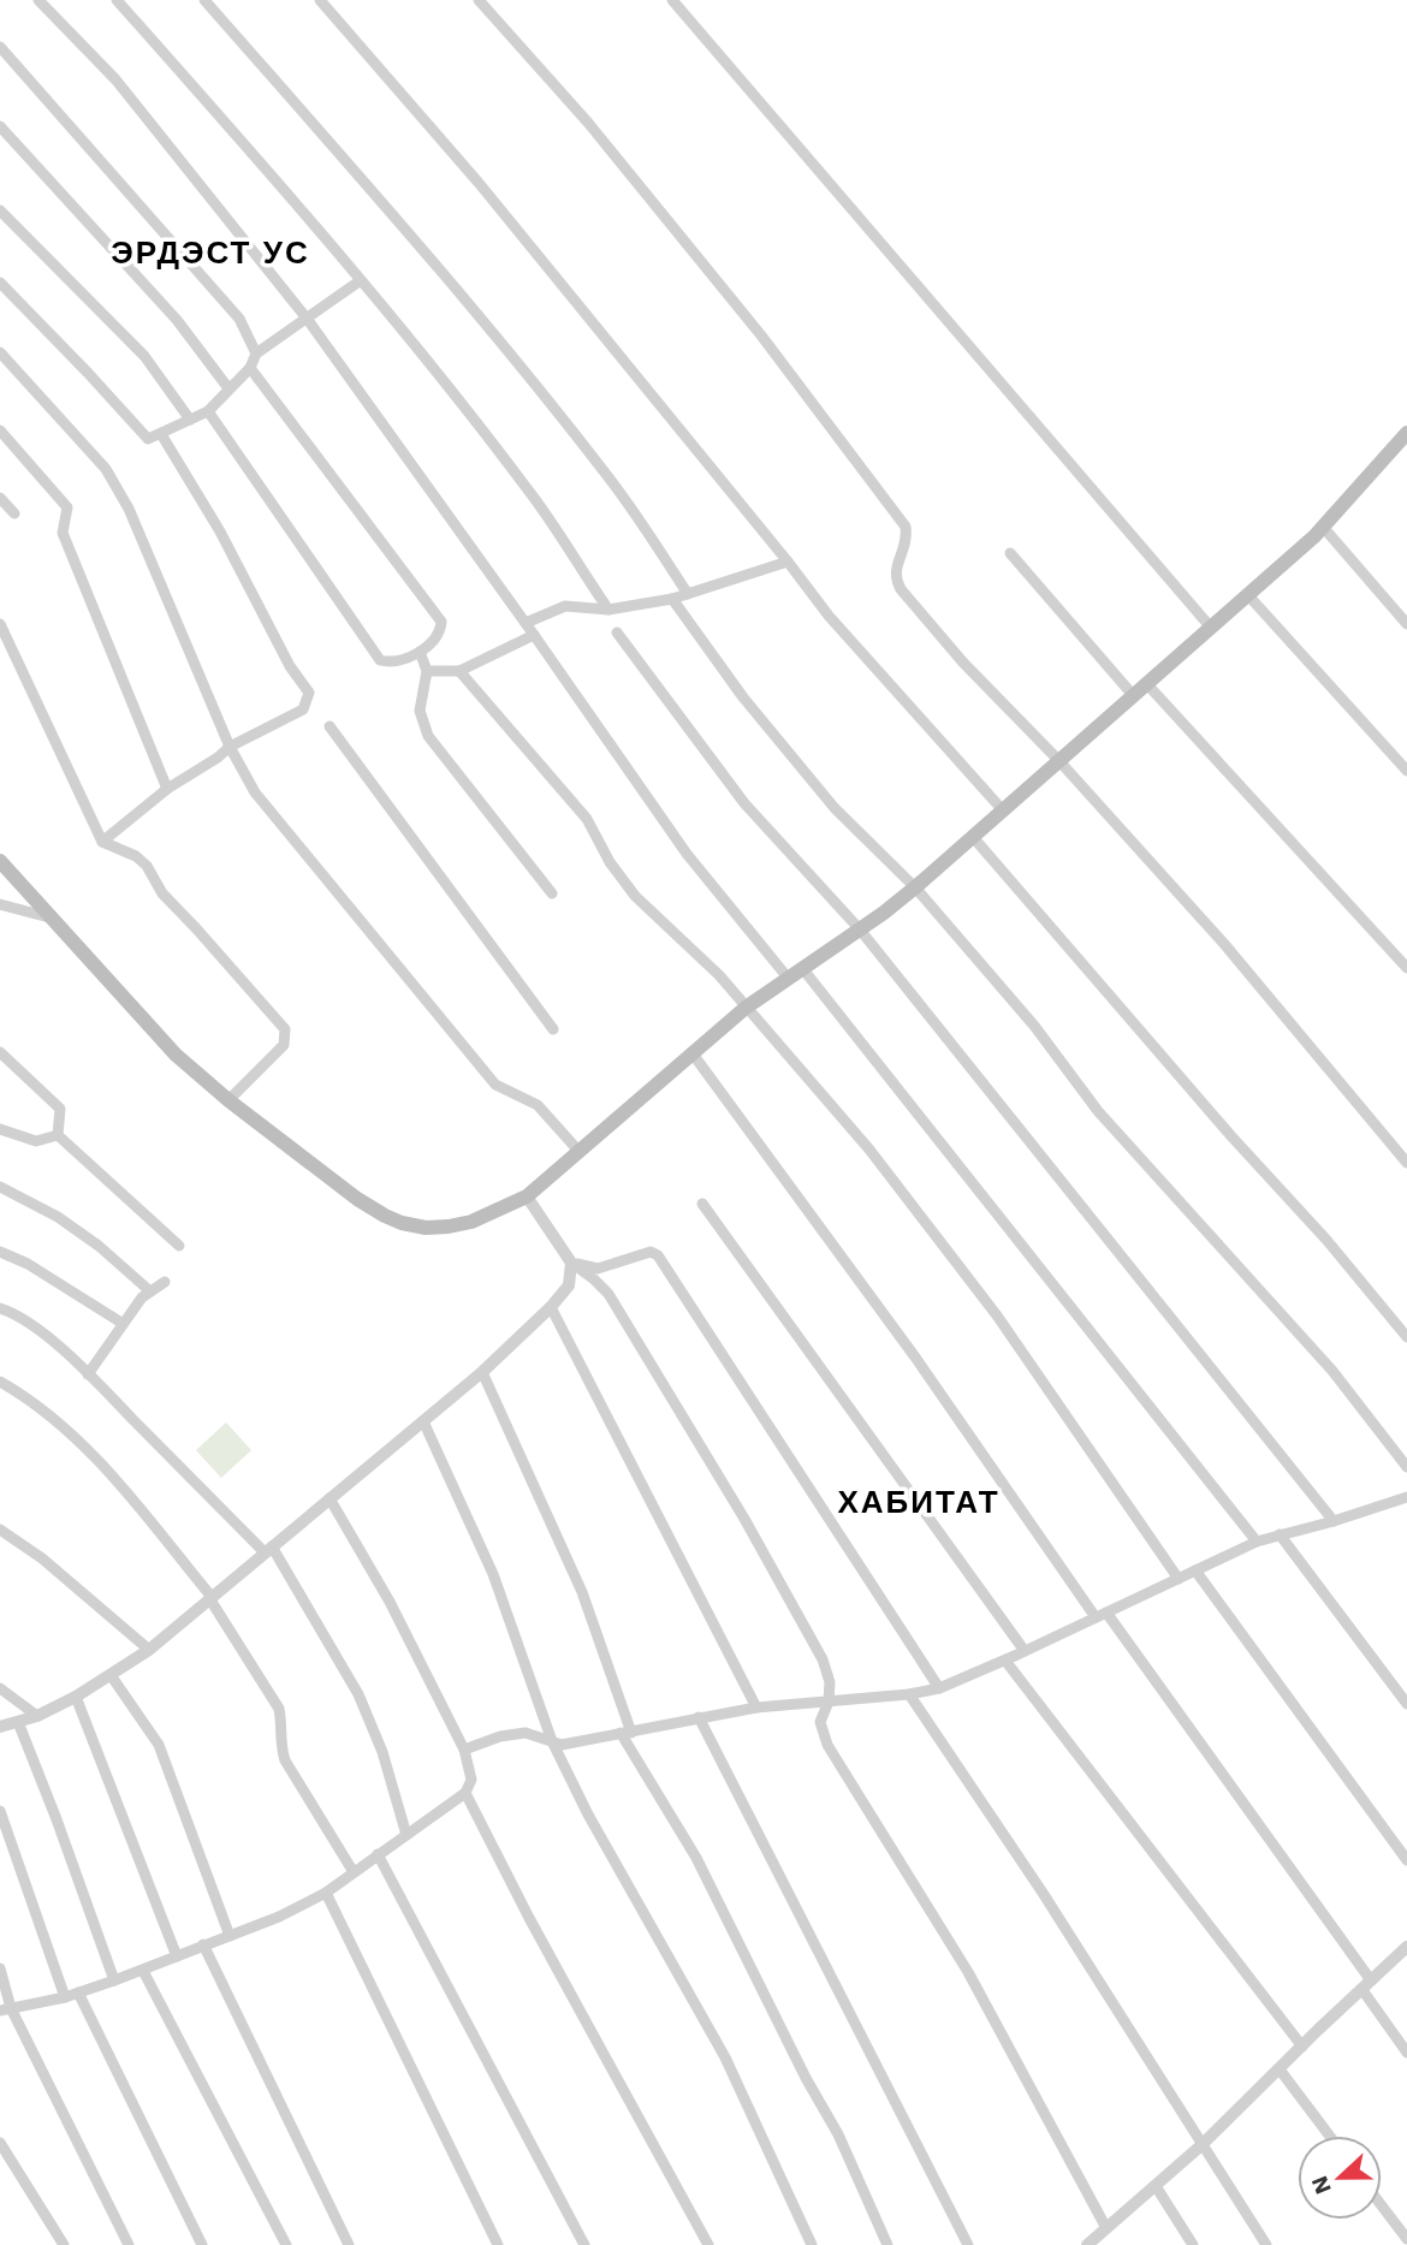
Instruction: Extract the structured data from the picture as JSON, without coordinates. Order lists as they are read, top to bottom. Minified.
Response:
{"districts":["ЭРДЭСТ УС","ХАБИТАТ"],"north":"left"}
